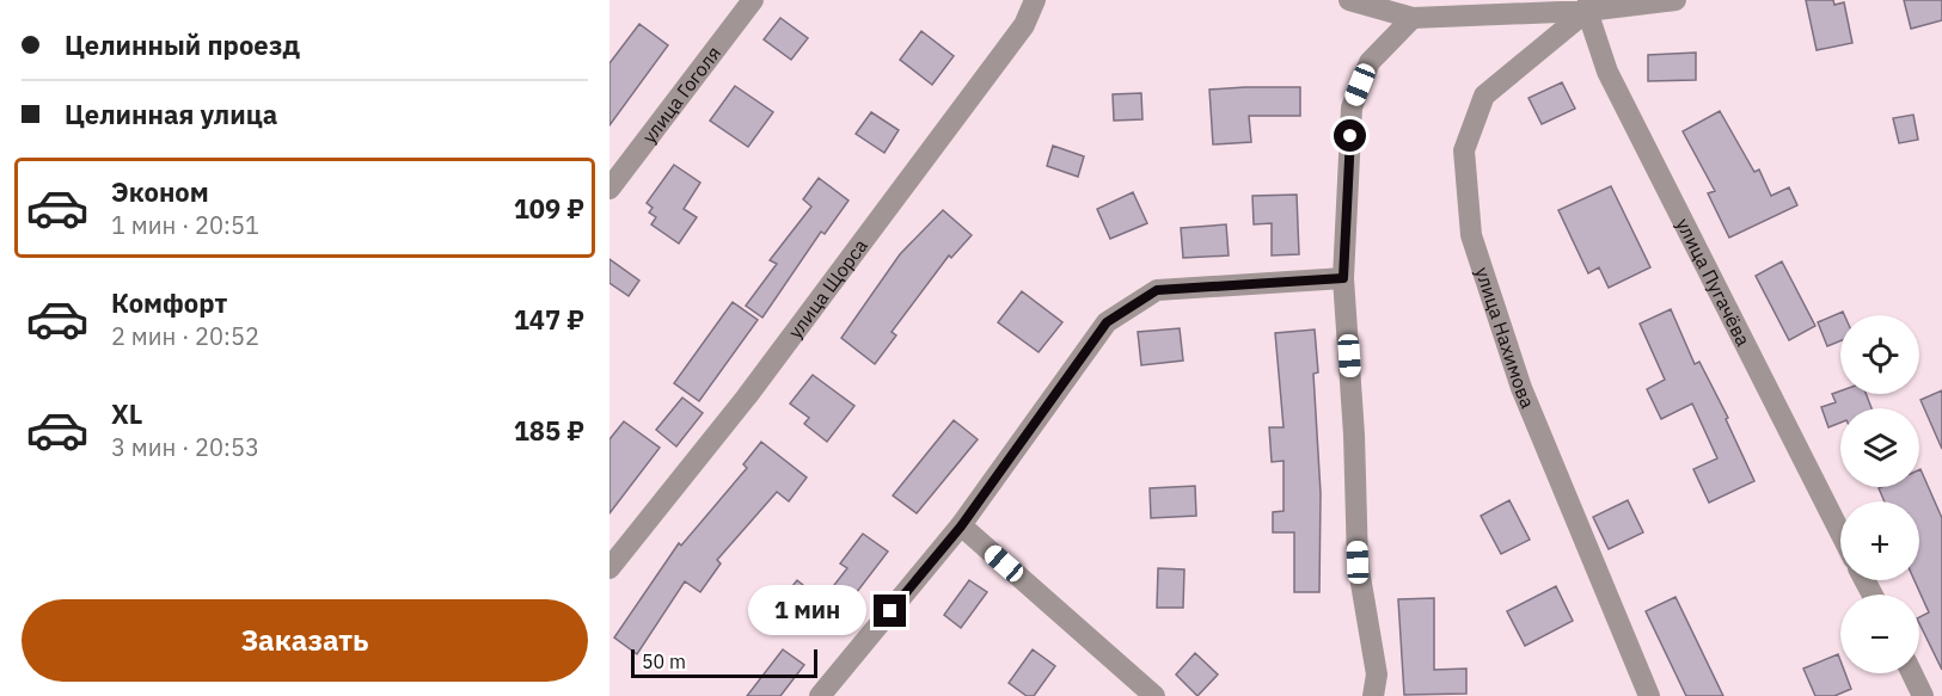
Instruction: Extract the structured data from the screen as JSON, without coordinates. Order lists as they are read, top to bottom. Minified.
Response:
{"streets":{"street":["улица Гоголя","улица Пугачёва","улица Щорса","улица Нахимова"]},"crossings":[["улица Пугачёва","улица Нахимова"]],"scale_bar":"50 m","page":{"banner":["Целинный проезд","Целинная улица"],"list":[{"name":"Эконом","note":"1 мин · 20:51","value":"109 ₽"},{"name":"Комфорт","note":"2 мин · 20:52","value":"147 ₽"},{"name":"XL","note":"3 мин · 20:53","value":"185 ₽"}],"map_buttons":["+","−"],"buttons":"Заказать","bubble":"1 мин","scale":"50 m"}}
